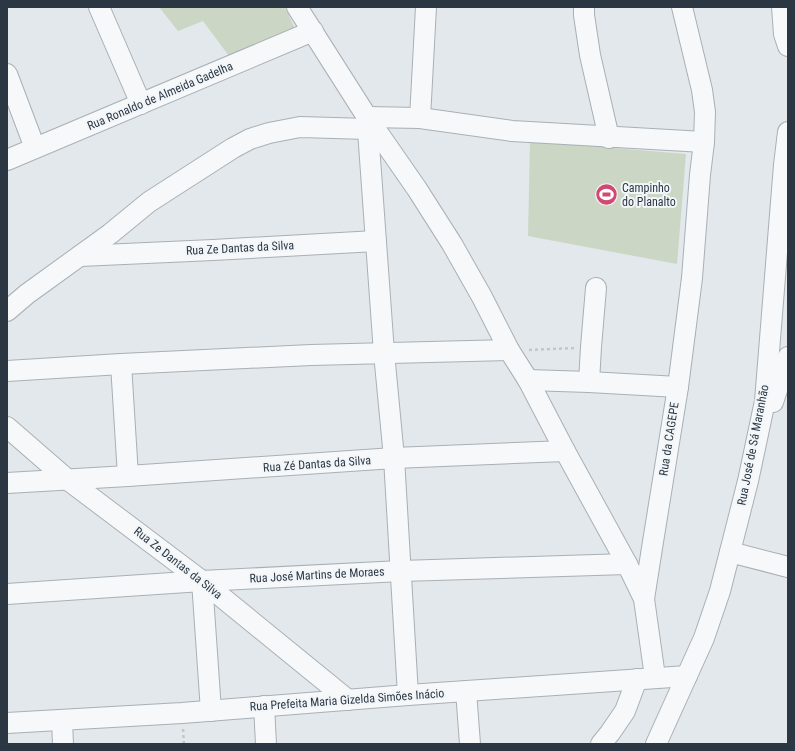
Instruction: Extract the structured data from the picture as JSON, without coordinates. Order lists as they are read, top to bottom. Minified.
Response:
{"streets":{"street":["Rua Ronaldo de Almeida Gadelha","Rua Ze Dantas da Silva","Rua da CAGEPE","Rua José de Sá Maranhão","Rua Zé Dantas da Silva","Rua José Martins de Moraes","Rua Prefeita Maria Gizelda Simões Inácio"]},"crossings":[["Rua Ze Dantas da Silva","Rua Zé Dantas da Silva"],["Rua Ze Dantas da Silva","Rua José Martins de Moraes"],["Rua Ze Dantas da Silva","Rua Prefeita Maria Gizelda Simões Inácio"],["Rua José de Sá Maranhão","Rua Prefeita Maria Gizelda Simões Inácio"]],"places":{"sports":["Campinho do Planalto"]}}
